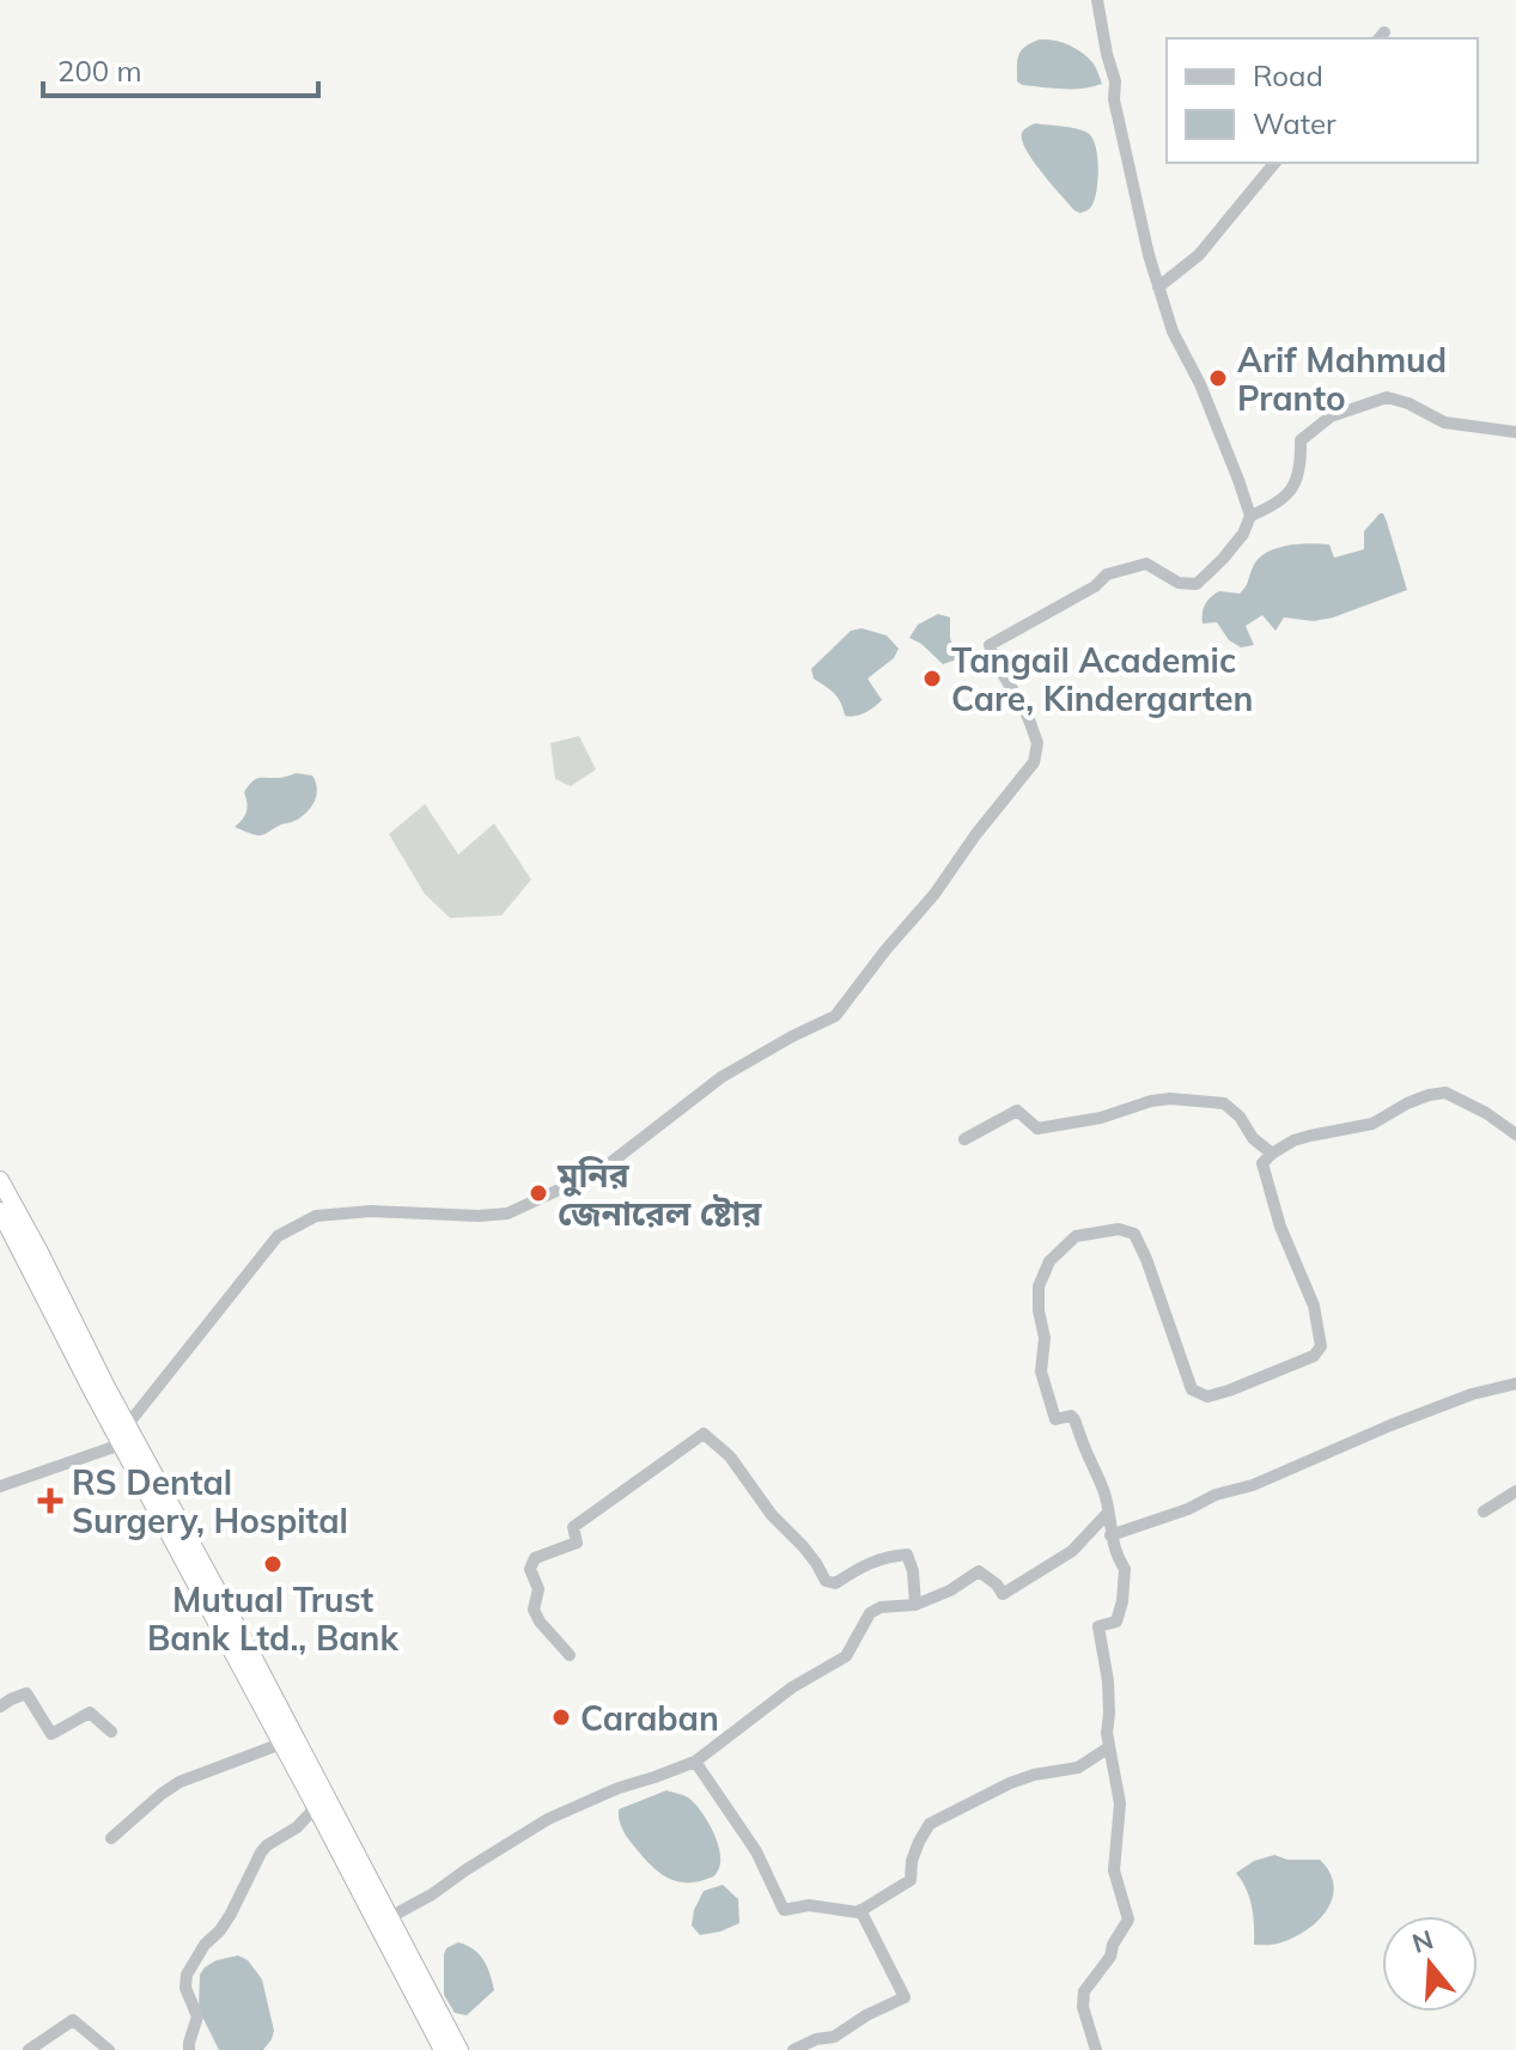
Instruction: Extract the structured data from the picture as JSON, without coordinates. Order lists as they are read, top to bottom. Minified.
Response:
{"places":{"other":["Arif Mahmud Pranto","Tangail Academic Care, Kindergarten","মুনির জেনারেল ষ্টোর","Mutual Trust Bank Ltd., Bank","Caraban"],"health":["RS Dental Surgery, Hospital"]},"legend":["Road","Water"],"scale_bar":"200 m","north":"top"}
